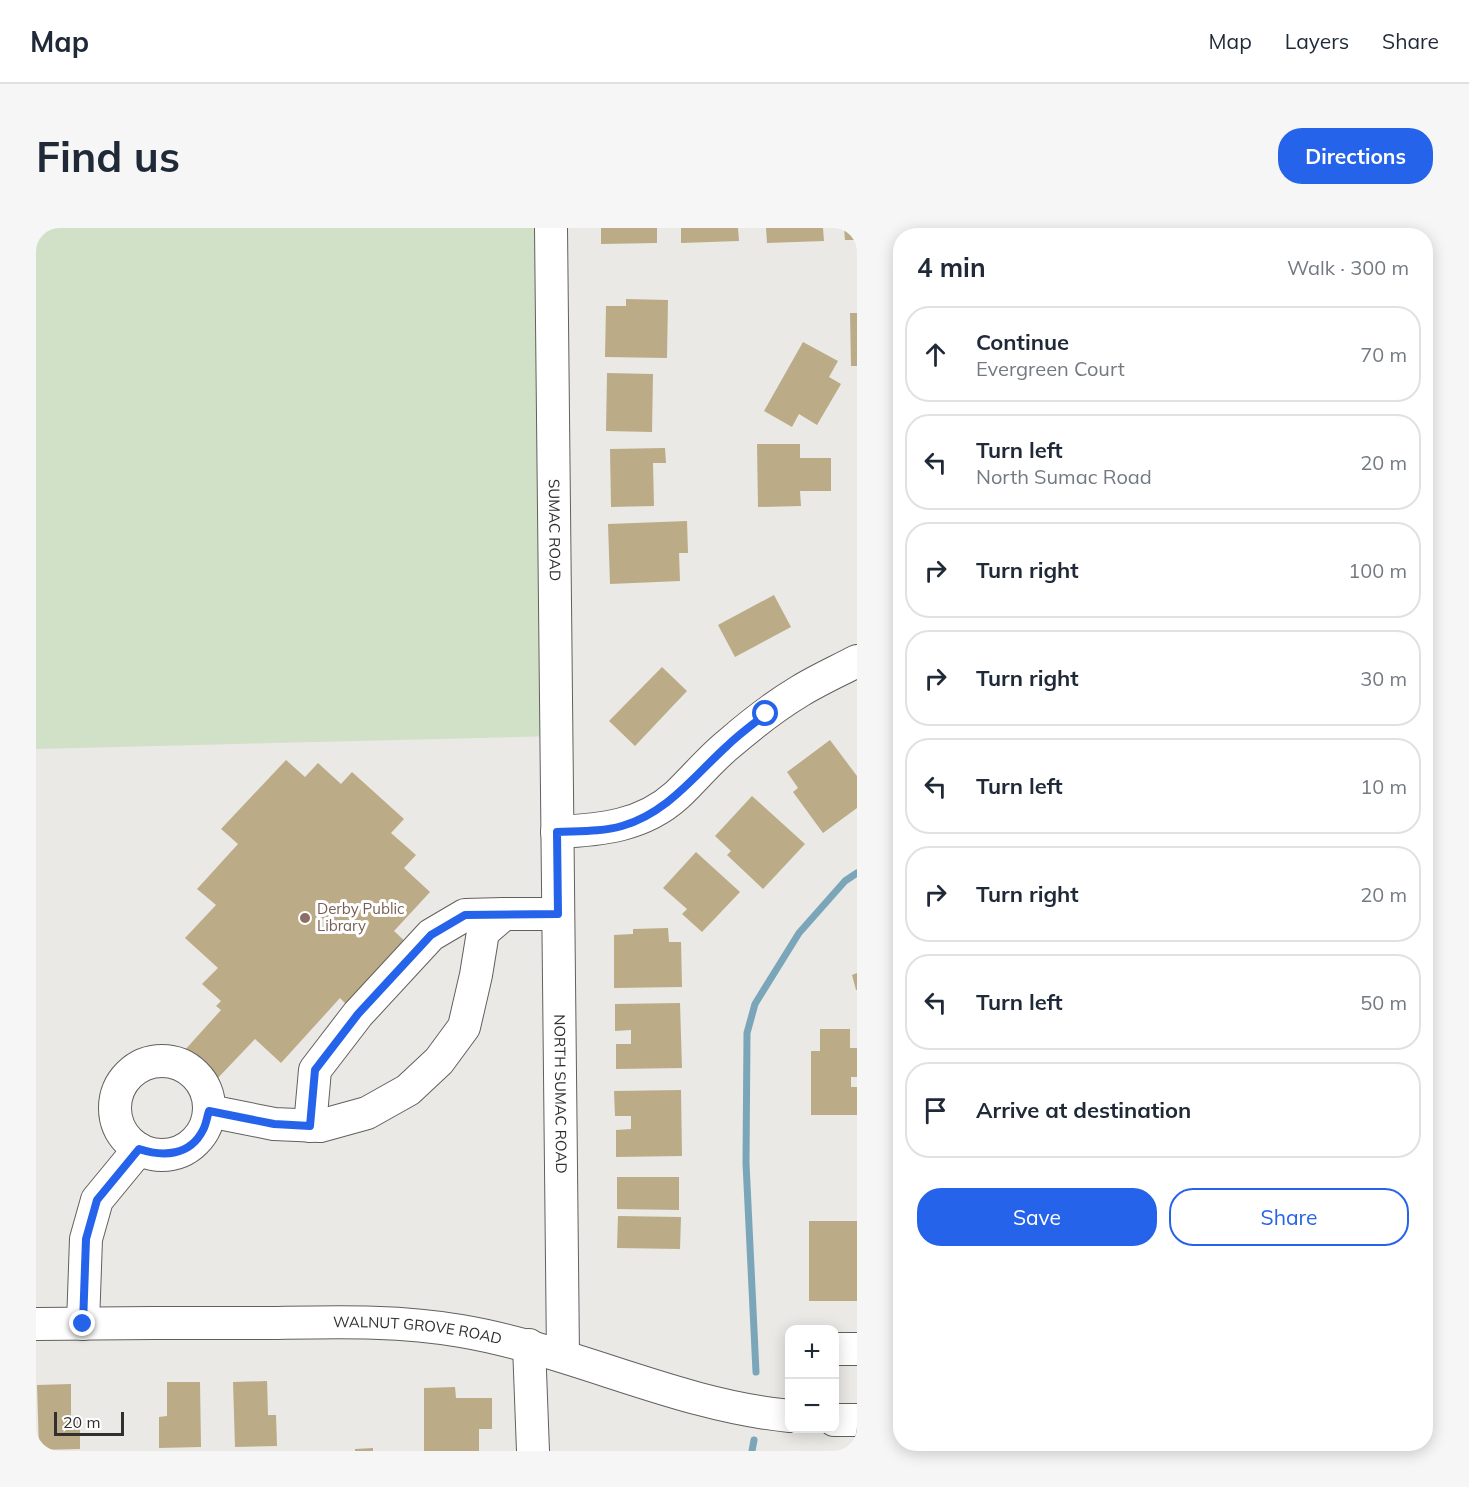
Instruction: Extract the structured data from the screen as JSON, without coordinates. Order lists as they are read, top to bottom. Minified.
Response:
{"streets":{"street":["SUMAC ROAD","NORTH SUMAC ROAD","WALNUT GROVE ROAD"]},"crossings":[["SUMAC ROAD","NORTH SUMAC ROAD"],["NORTH SUMAC ROAD","WALNUT GROVE ROAD"]],"places":["Derby Public Library"],"scale_bar":"20 m","page":{"header":"Map","nav":["Map","Layers","Share"],"buttons":["Directions",["Save","Share"]],"title":"Find us","heading":["4 min","Walk · 300 m"],"list":[["Continue","Evergreen Court","70 m"],["Turn left","North Sumac Road","20 m"],["Turn right","100 m"],["Turn right","30 m"],["Turn left","10 m"],["Turn right","20 m"],["Turn left","50 m"],"Arrive at destination"],"map_buttons":["+","−"],"scale":"20 m"}}
